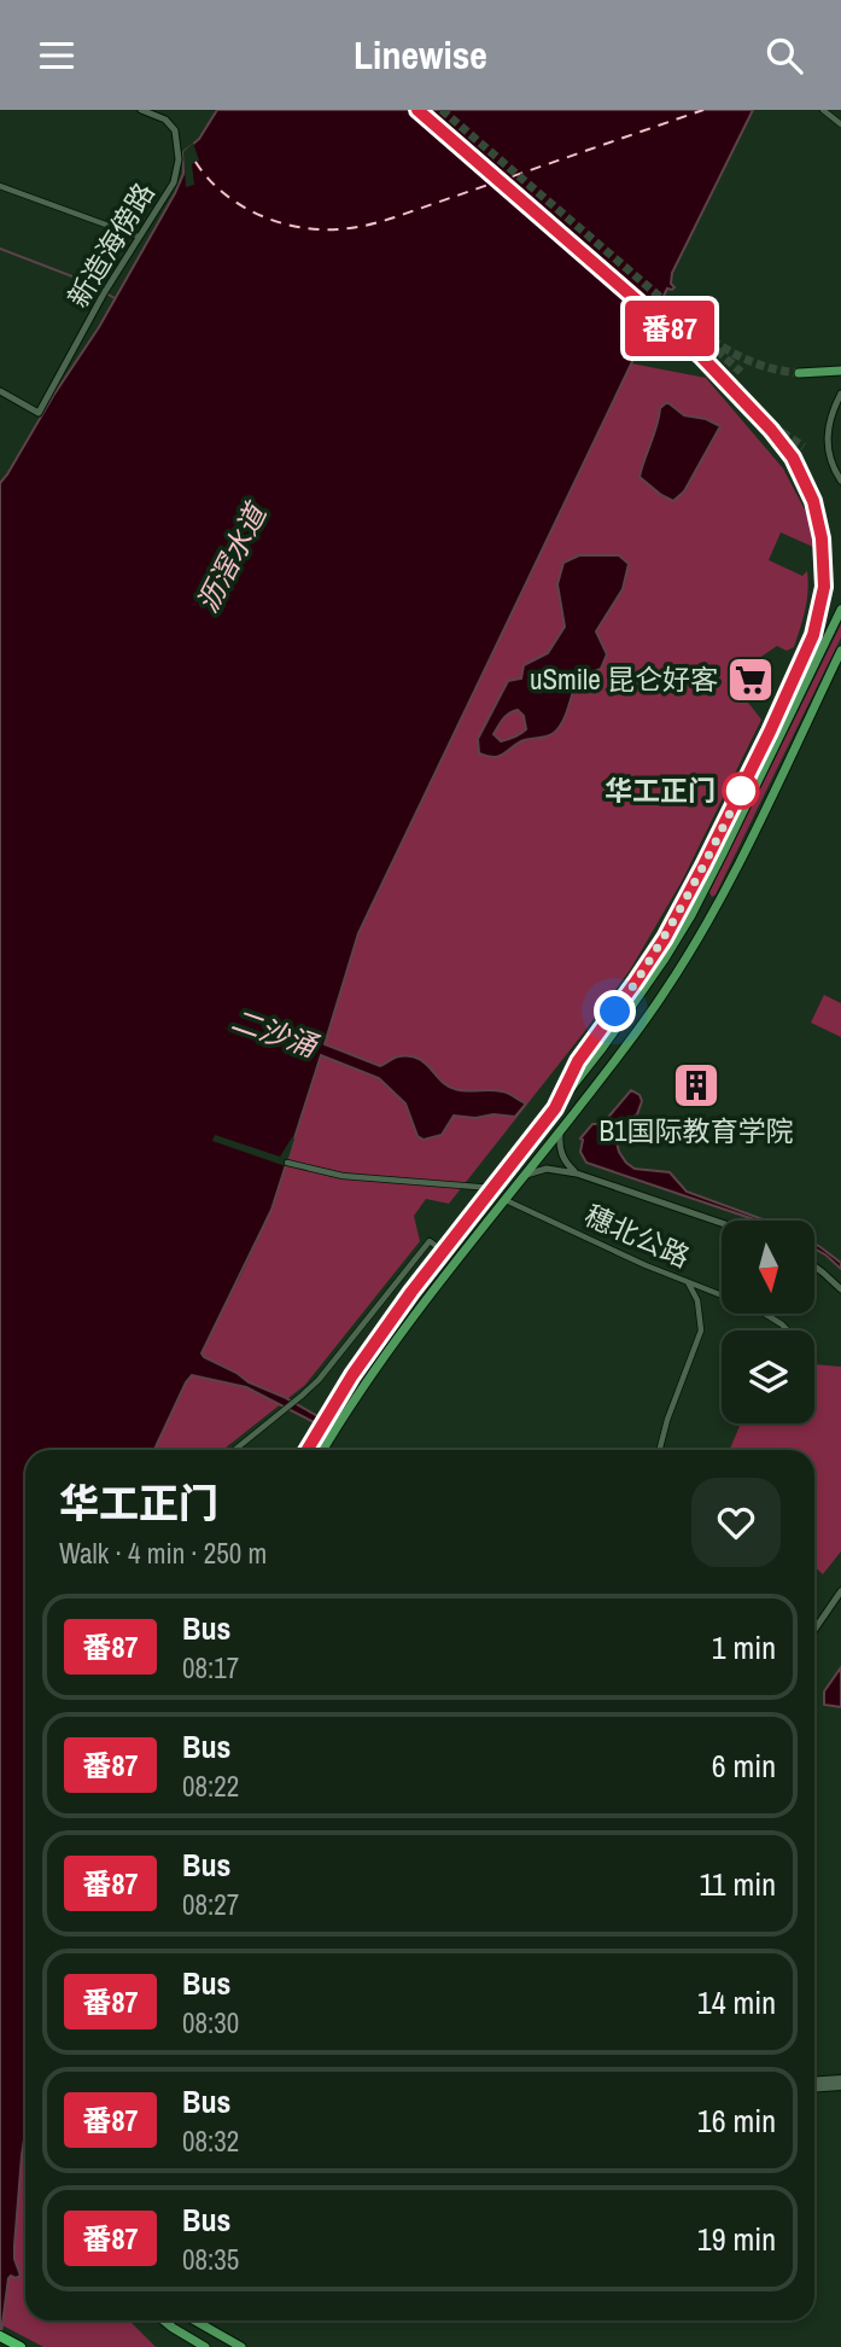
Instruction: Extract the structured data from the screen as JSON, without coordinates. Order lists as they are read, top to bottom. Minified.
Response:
{"streets":{"street":["新造海傍路","穗北公路"]},"water":["沥滘水道","二沙涌"],"places":{"supermarket":["uSmile 昆仑好客"],"other":["华工正门"],"building":["B1国际教育学院"]},"lines":["bus line 番87"],"north":"bottom","page":{"header":"Linewise","on_map":"番87","heading":["华工正门","Walk · 4 min · 250 m"],"list":[{"mark":"番87","name":"Bus","note":"08:17","value":"1 min"},{"mark":"番87","name":"Bus","note":"08:22","value":"6 min"},{"mark":"番87","name":"Bus","note":"08:27","value":"11 min"},{"mark":"番87","name":"Bus","note":"08:30","value":"14 min"},{"mark":"番87","name":"Bus","note":"08:32","value":"16 min"},{"mark":"番87","name":"Bus","note":"08:35","value":"19 min"}]}}
